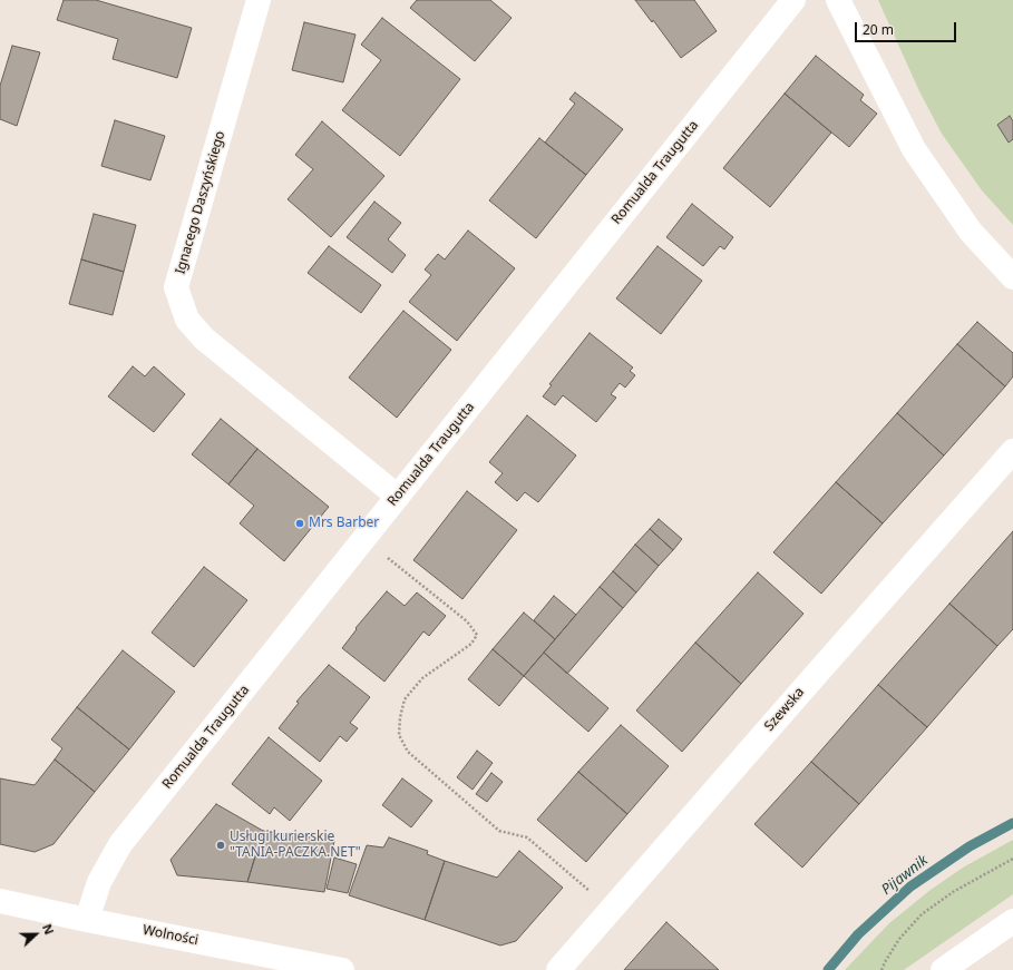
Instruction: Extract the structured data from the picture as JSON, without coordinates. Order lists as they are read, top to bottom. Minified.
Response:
{"streets":{"street":["Romualda Traugutta","Ignacego Daszyńskiego","Szewska","Wolności"]},"crossings":[["Romualda Traugutta","Ignacego Daszyńskiego"],["Romualda Traugutta","Wolności"]],"water":["Pijawnik"],"places":["Mrs Barber","Usługi kurierskie \"TANIA-PACZKA.NET\""],"scale_bar":"20 m","north":"right"}
